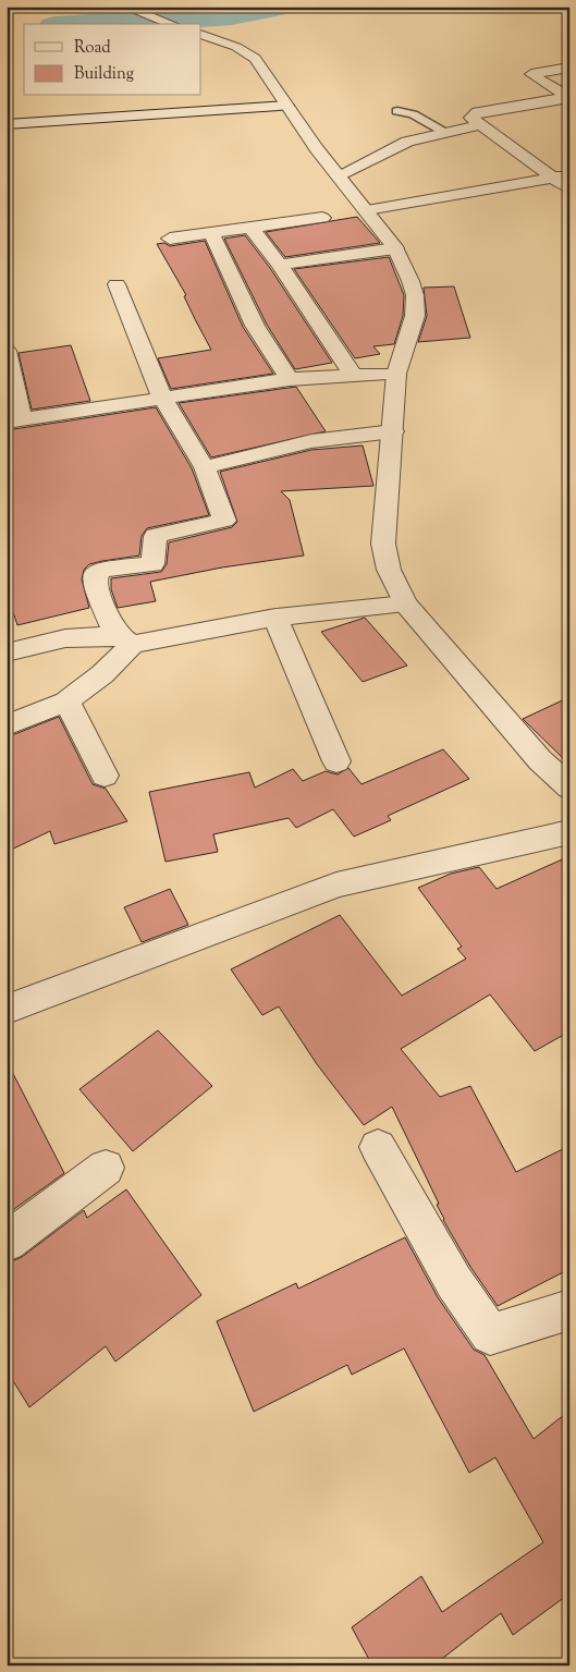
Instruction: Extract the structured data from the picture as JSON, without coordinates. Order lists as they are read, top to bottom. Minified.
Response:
{"legend":["Road","Building"]}
